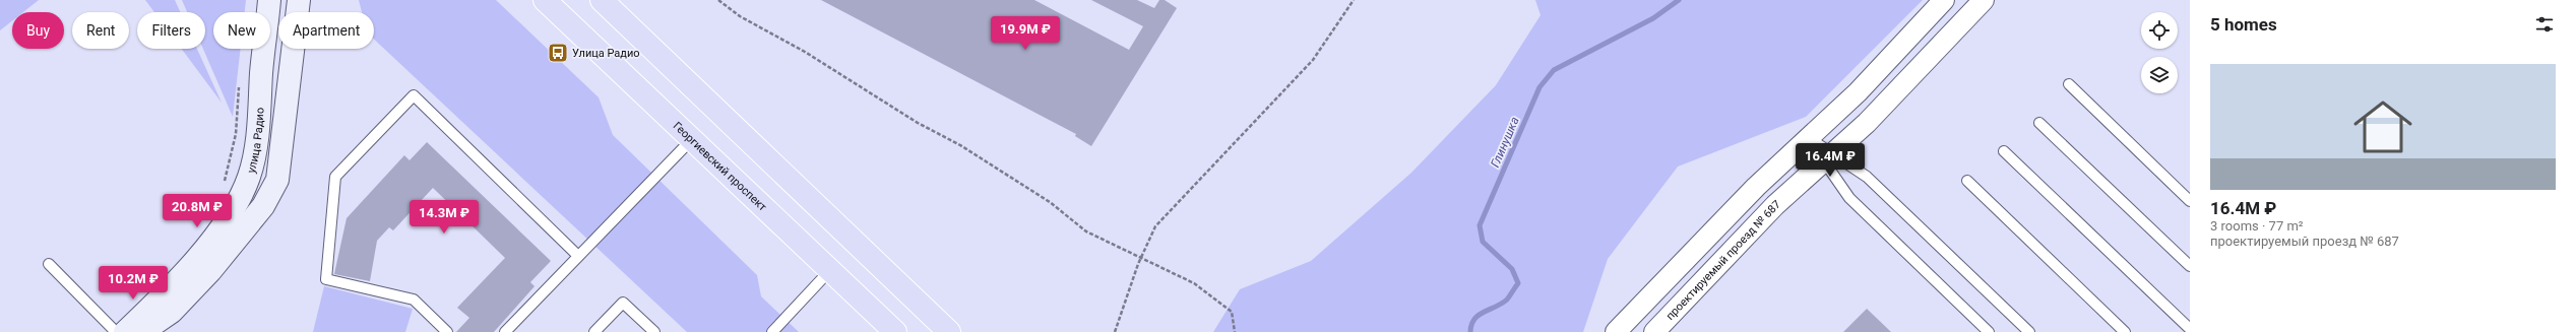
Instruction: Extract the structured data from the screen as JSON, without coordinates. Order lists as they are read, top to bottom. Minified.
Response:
{"streets":{"main road":["улица Радио","Георгиевский проспект"],"street":["проектируемый проезд № 687"]},"water":["Глинушка"],"places":{"bus stop":["Улица Радио"]},"page":{"heading":"5 homes","chip":["Buy","Rent","Filters","New","Apartment"],"price":["19.9M ₽","16.4M ₽","20.8M ₽","14.3M ₽","10.2M ₽"],"list":[{"name":"16.4M ₽","note":"3 rooms · 77 m² · проектируемый проезд № 687"}]}}
